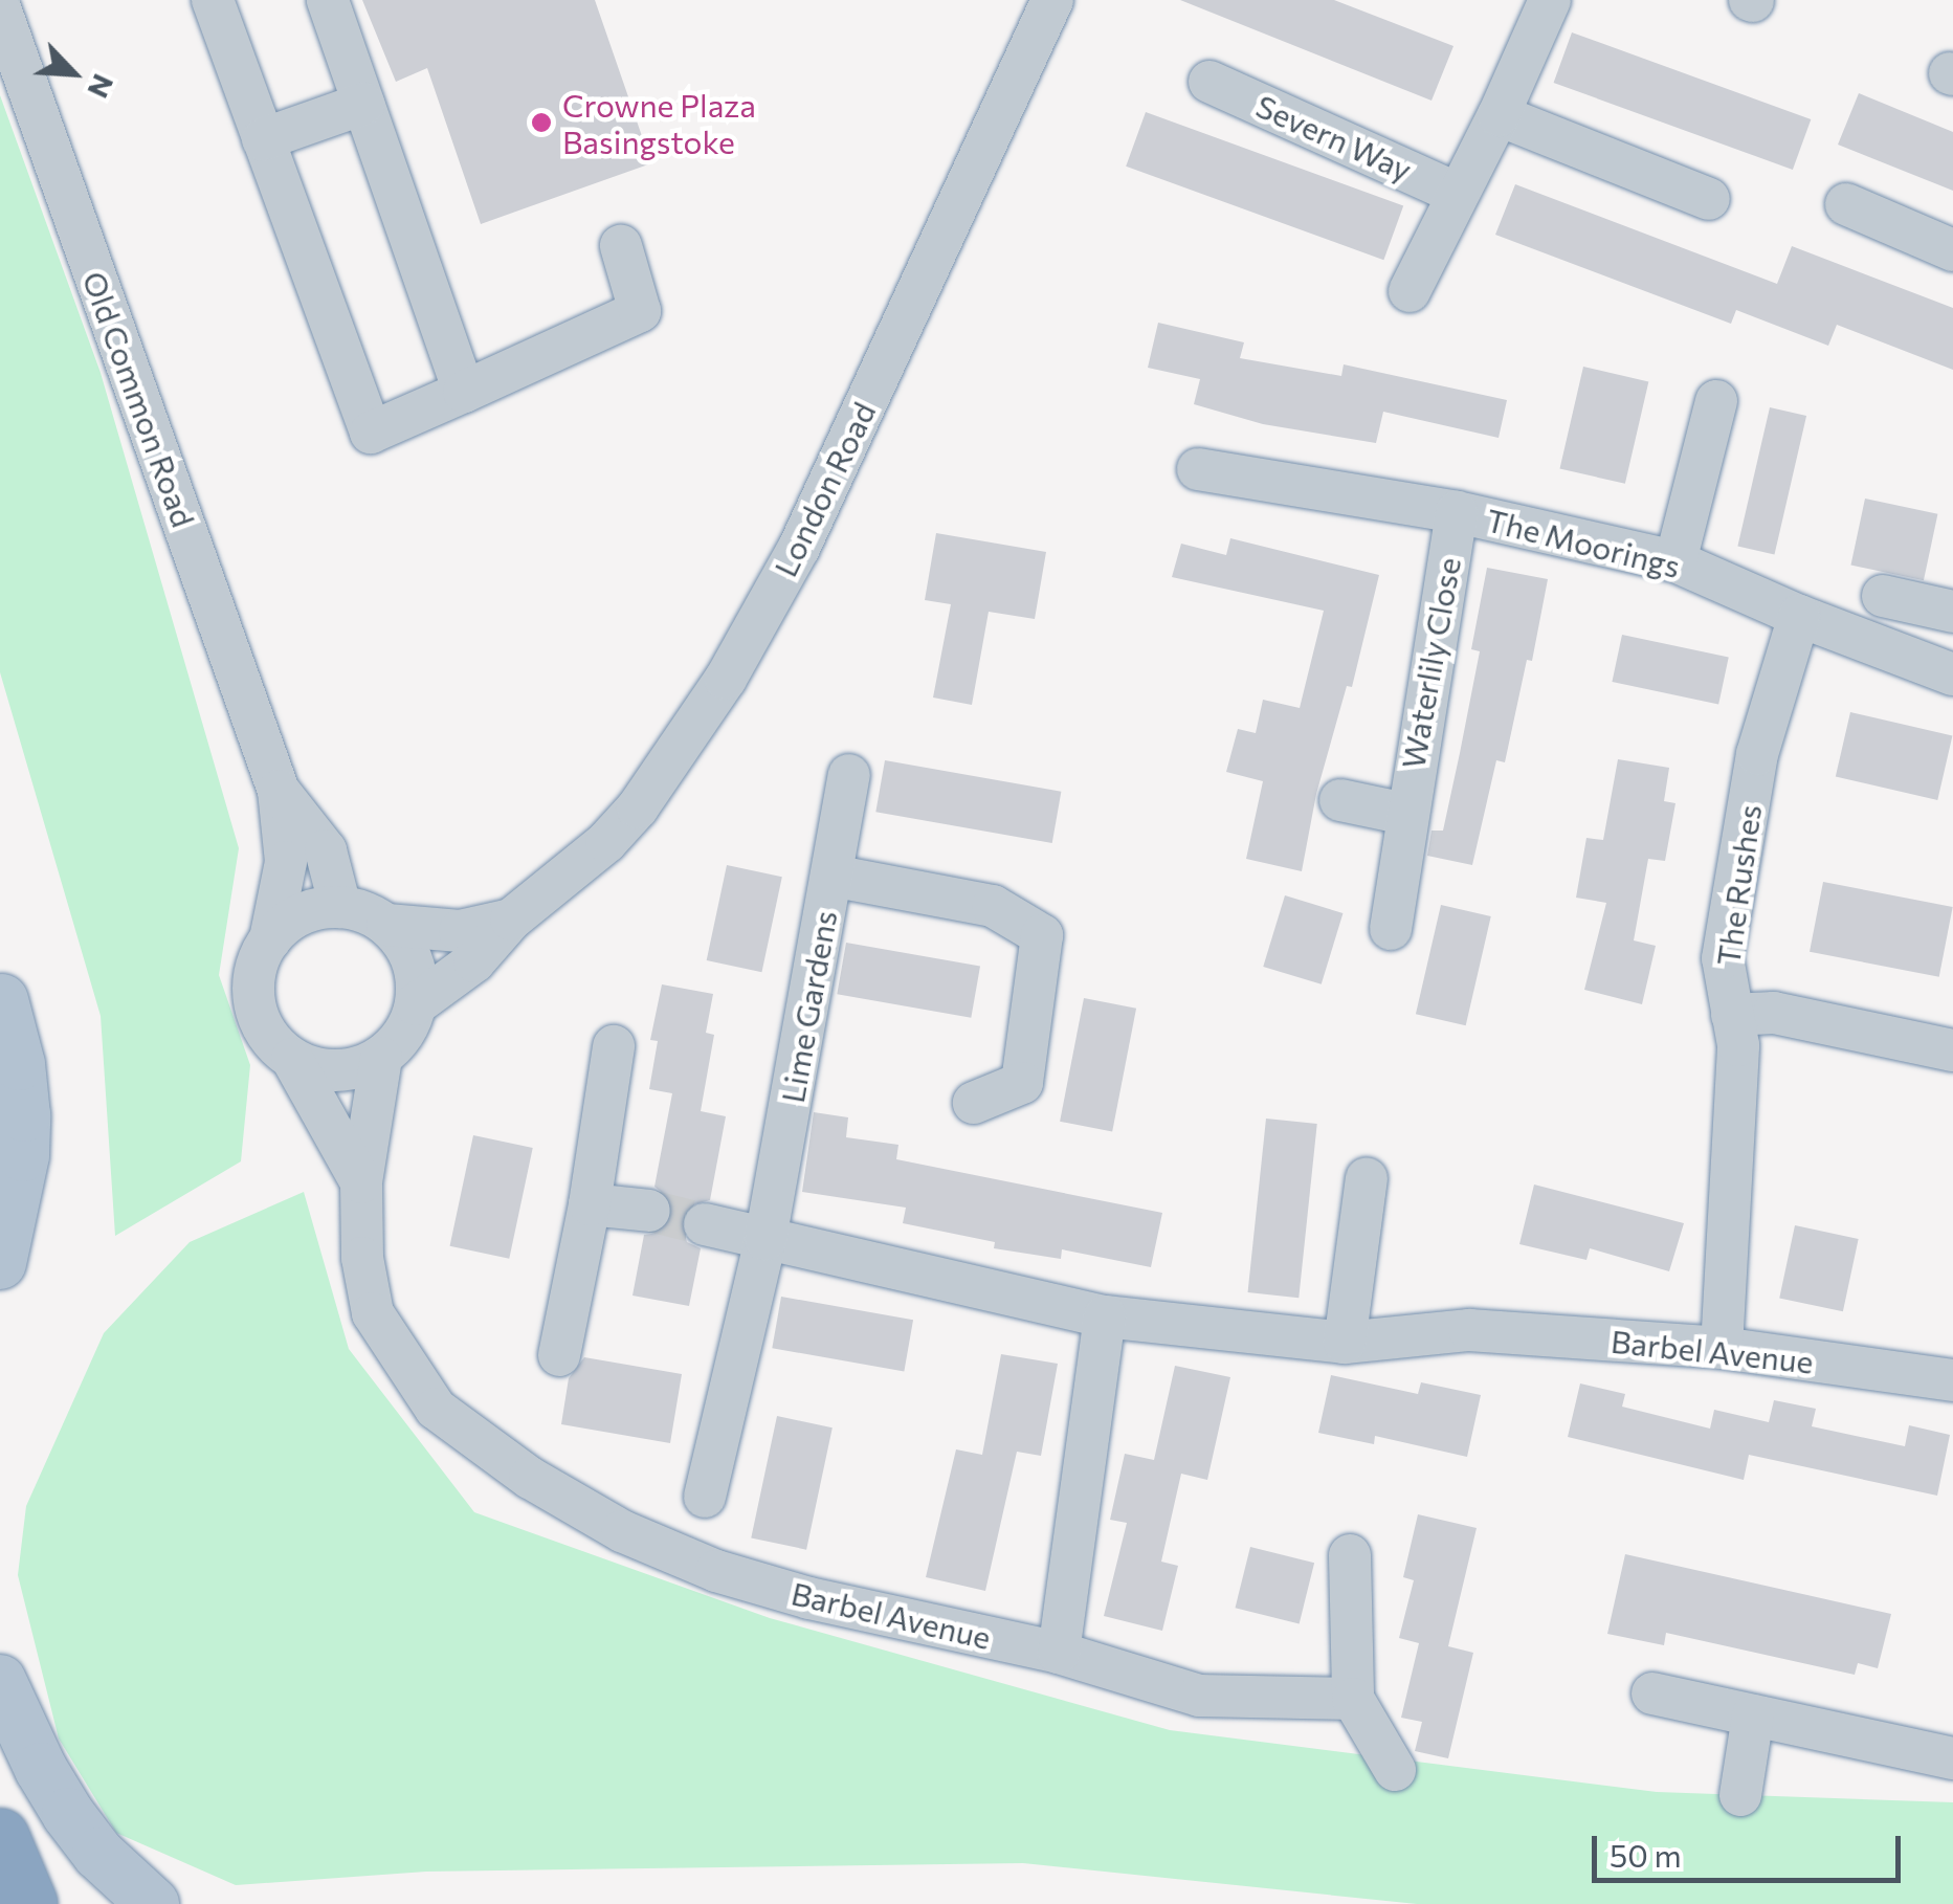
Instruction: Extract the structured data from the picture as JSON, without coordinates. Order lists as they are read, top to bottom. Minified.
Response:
{"streets":{"street":["Severn Way","Old Common Road","London Road","The Moorings","Waterlily Close","The Rushes","Lime Gardens","Barbel Avenue"]},"crossings":[["Old Common Road","London Road"],["Old Common Road","Barbel Avenue"],["London Road","Barbel Avenue"],["The Moorings","Waterlily Close"],["The Moorings","The Rushes"],["The Rushes","Barbel Avenue"]],"places":["Crowne Plaza Basingstoke"],"scale_bar":"50 m","north":"bottom right"}
